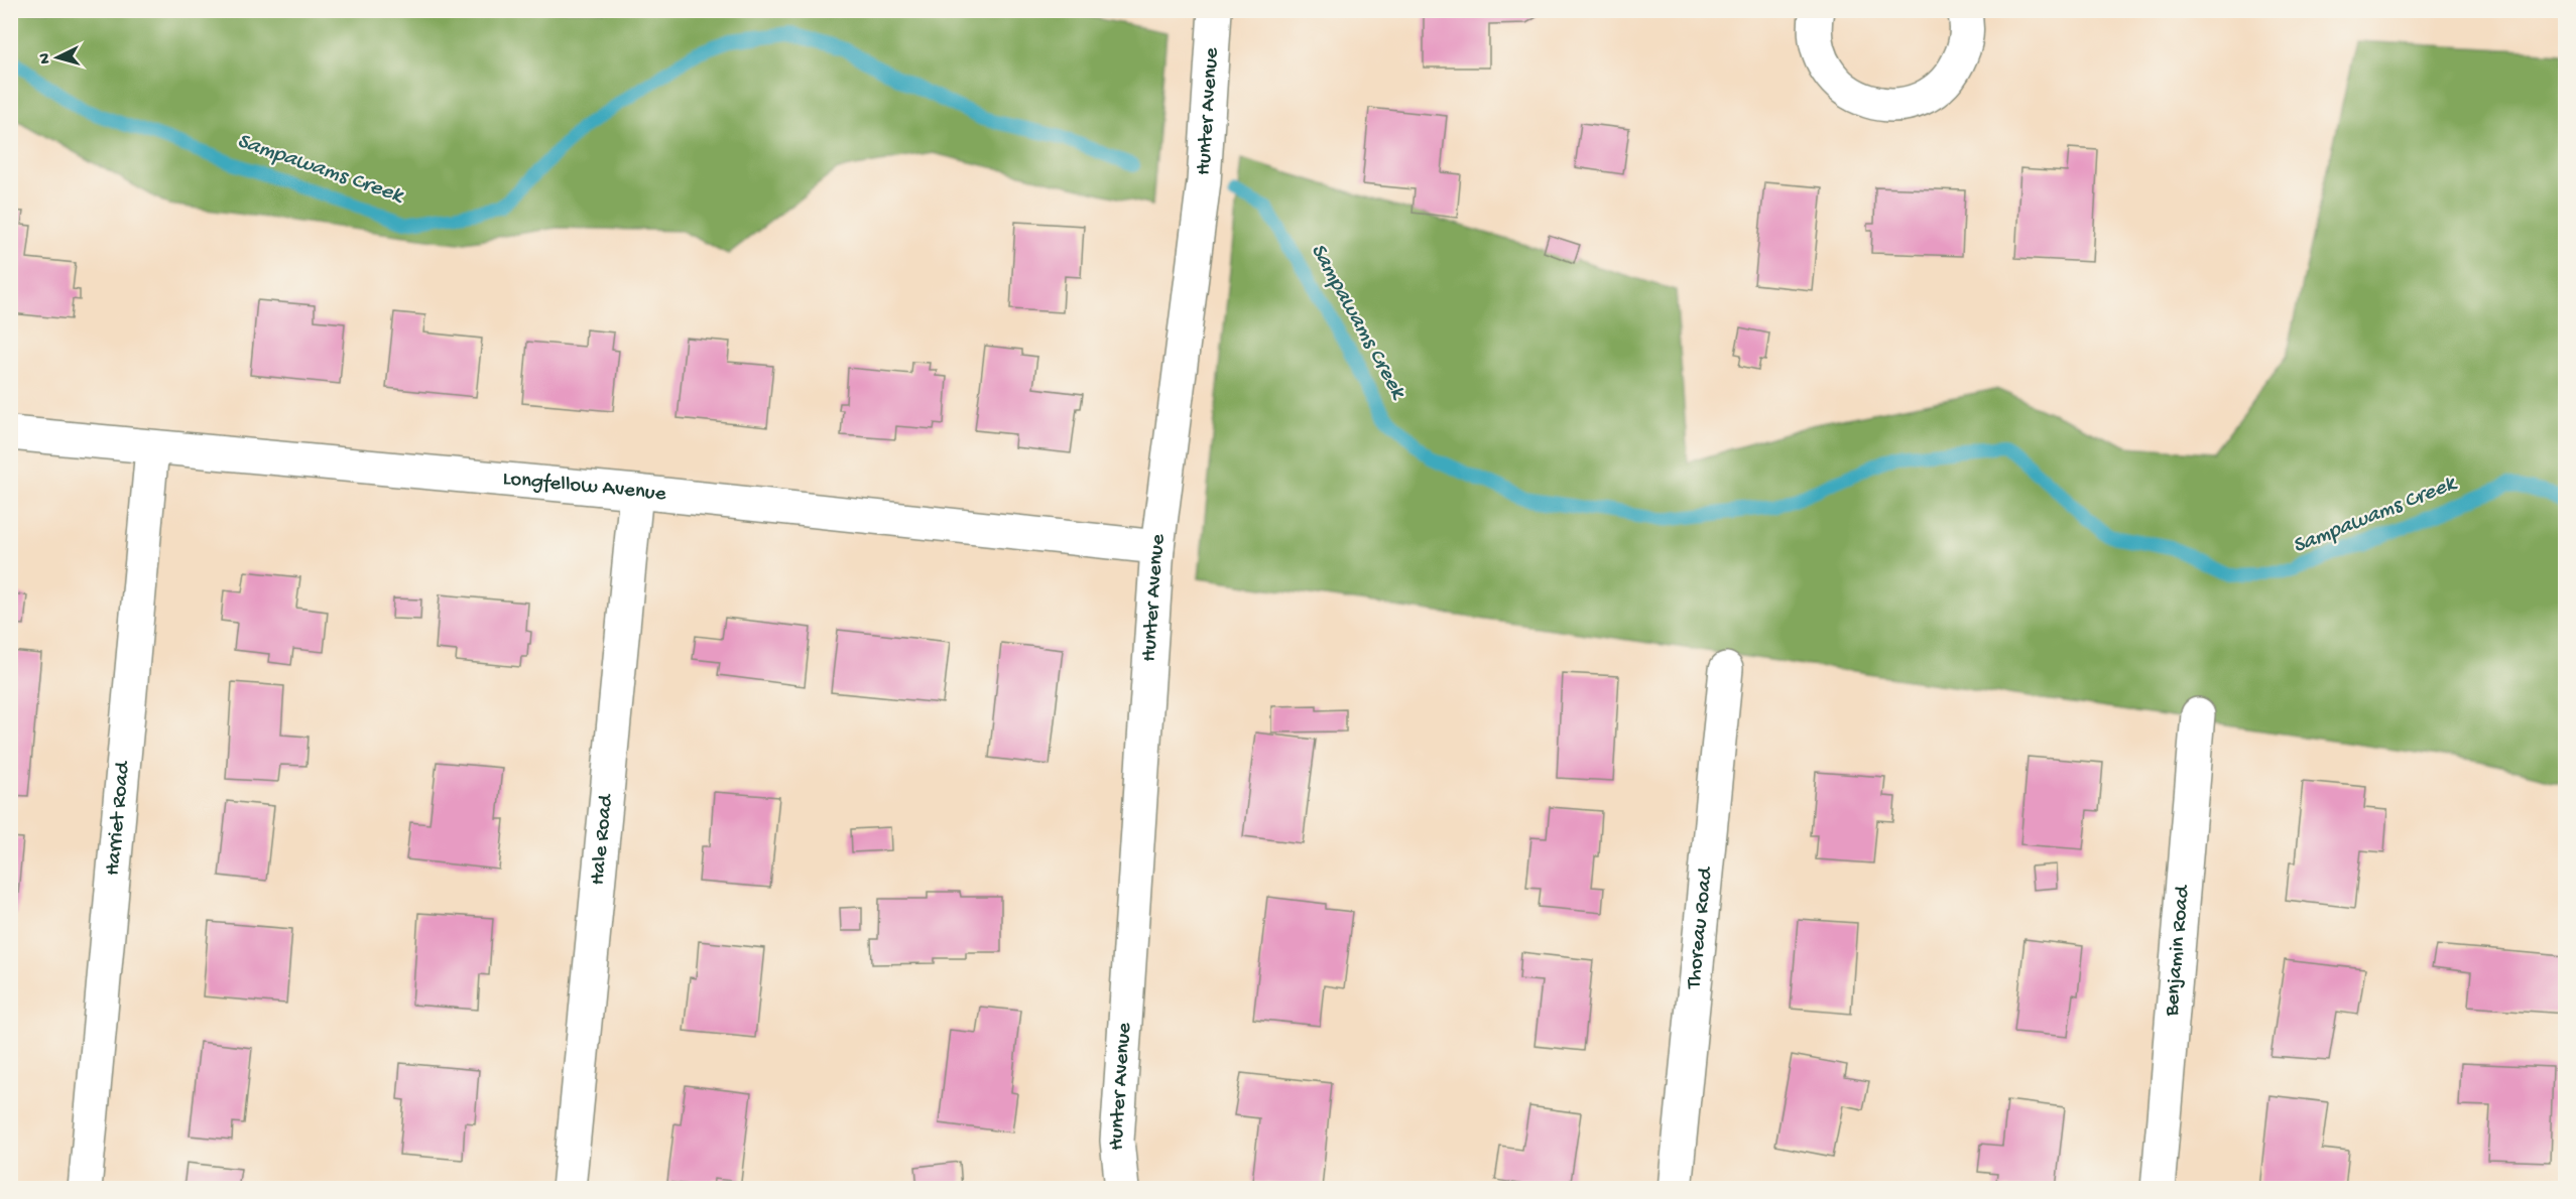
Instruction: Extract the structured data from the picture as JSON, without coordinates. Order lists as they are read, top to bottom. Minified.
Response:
{"streets":{"street":["Hunter Avenue","Longfellow Avenue","Harriet Road","Hale Road","Thoreau Road","Benjamin Road"]},"crossings":[["Hunter Avenue","Longfellow Avenue"],["Longfellow Avenue","Harriet Road"],["Longfellow Avenue","Hale Road"]],"water":["Sampawams Creek"],"north":"left"}
